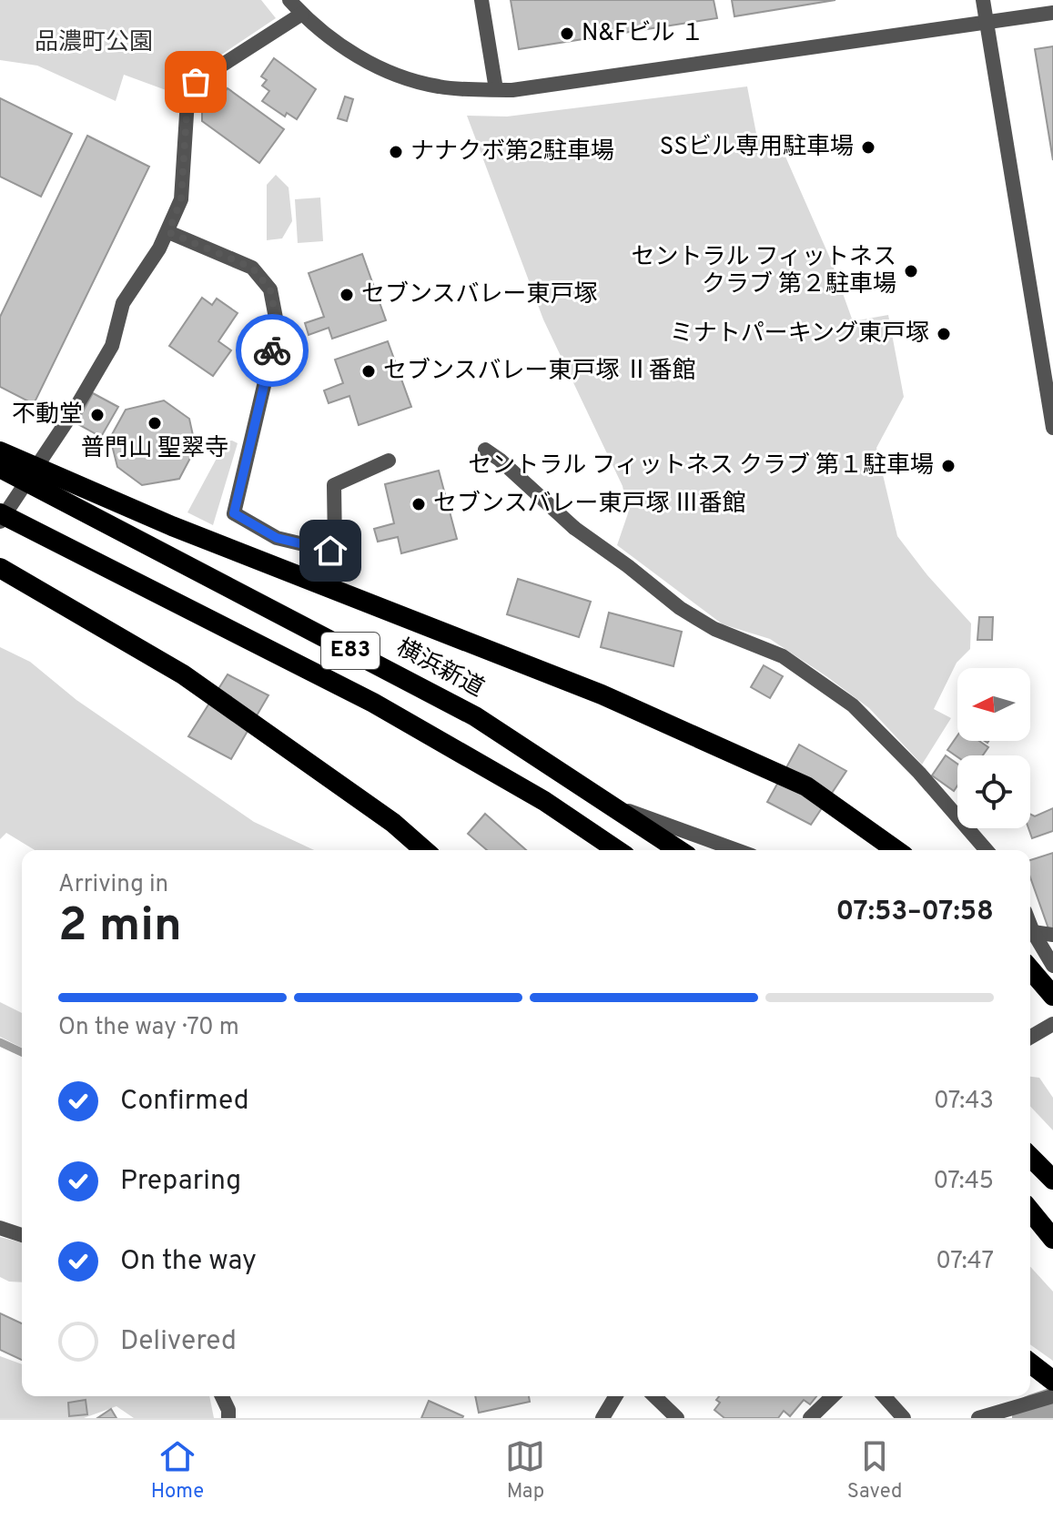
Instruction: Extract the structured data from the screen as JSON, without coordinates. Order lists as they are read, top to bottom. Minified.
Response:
{"streets":{"highway":["E83","横浜新道"]},"parks":["品濃町公園"],"places":["N&Fビル １","SSビル専用駐車場","ナナクボ第2駐車場","セントラル フィットネス クラブ 第２駐車場","セブンスバレー東戸塚","ミナトパーキング東戸塚","セブンスバレー東戸塚 Ⅱ番館","不動堂","普門山 聖翠寺","セントラル フィットネス クラブ 第１駐車場","セブンスバレー東戸塚 Ⅲ番館"],"north":"left","page":{"heading":["2 min","Arriving in","07:53–07:58"],"bar":"On the way · 70 m","list":[["Confirmed","07:43"],["Preparing","07:45"],["On the way","07:47"],"Delivered"],"tabs":["Home","Map","Saved"]}}
